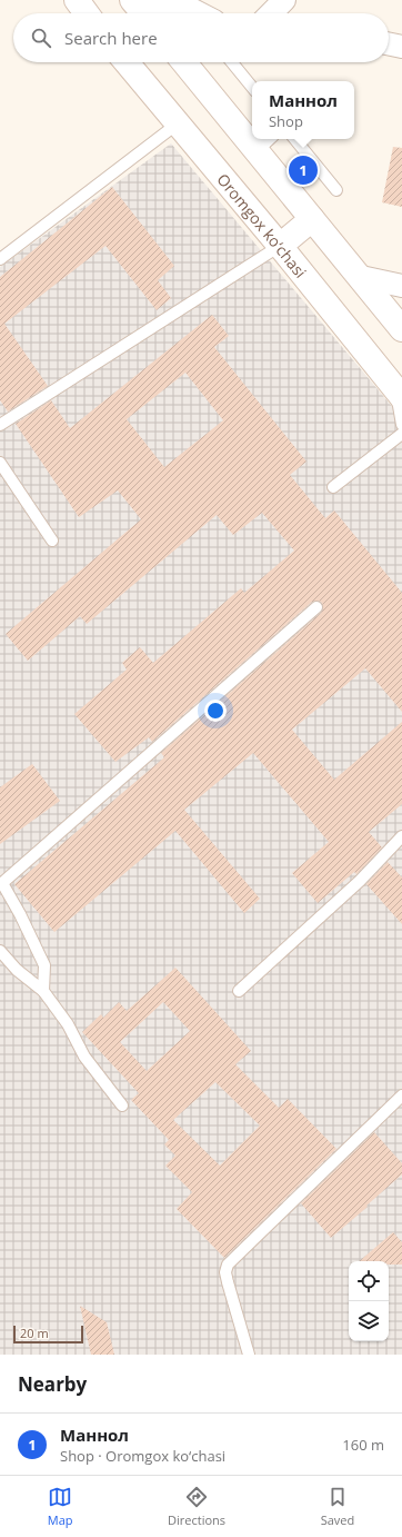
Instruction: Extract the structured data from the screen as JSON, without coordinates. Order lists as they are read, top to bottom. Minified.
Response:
{"streets":{"main road":["Oromgox ko‘chasi"]},"scale_bar":"20 m","page":{"search":"Search here","popup":["Маннол","Shop"],"pins":"1","scale":"20 m","heading":"Nearby","list":[{"mark":"1","name":"Маннол","note":"Shop · Oromgox ko‘chasi","value":"160 m"}],"nav":["Map","Directions","Saved"]}}
